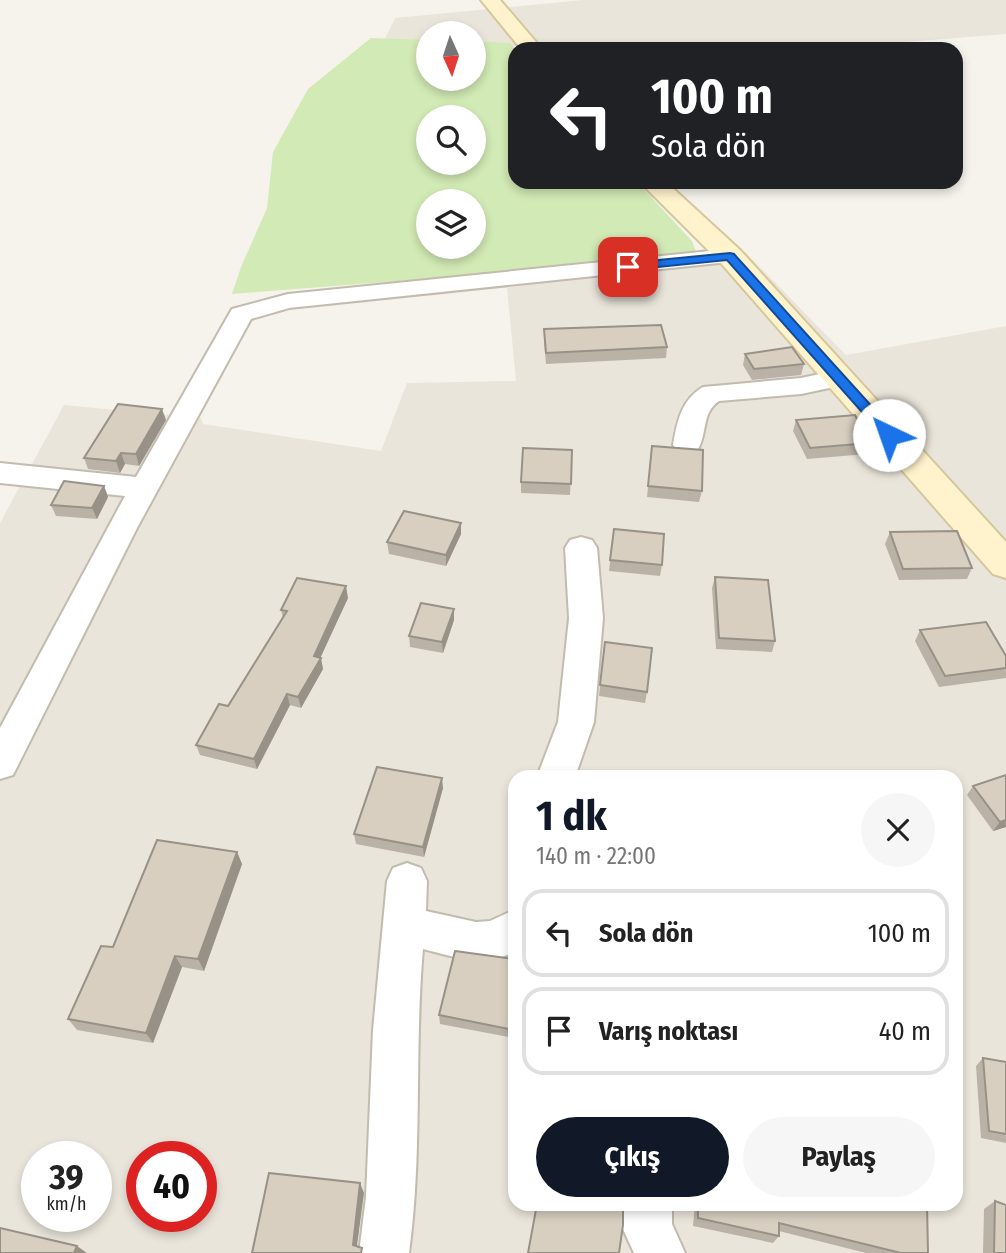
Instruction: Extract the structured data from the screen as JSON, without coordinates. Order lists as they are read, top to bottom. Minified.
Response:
{"north":"bottom","page":{"turn":["100 m","Sola dön"],"heading":["1 dk","140 m · 22:00"],"list":[{"name":"Sola dön","value":"100 m"},{"name":"Varış noktası","value":"40 m"}],"buttons":["Çıkış","Paylaş"],"speed":"39 km/h","limit":"40"}}
